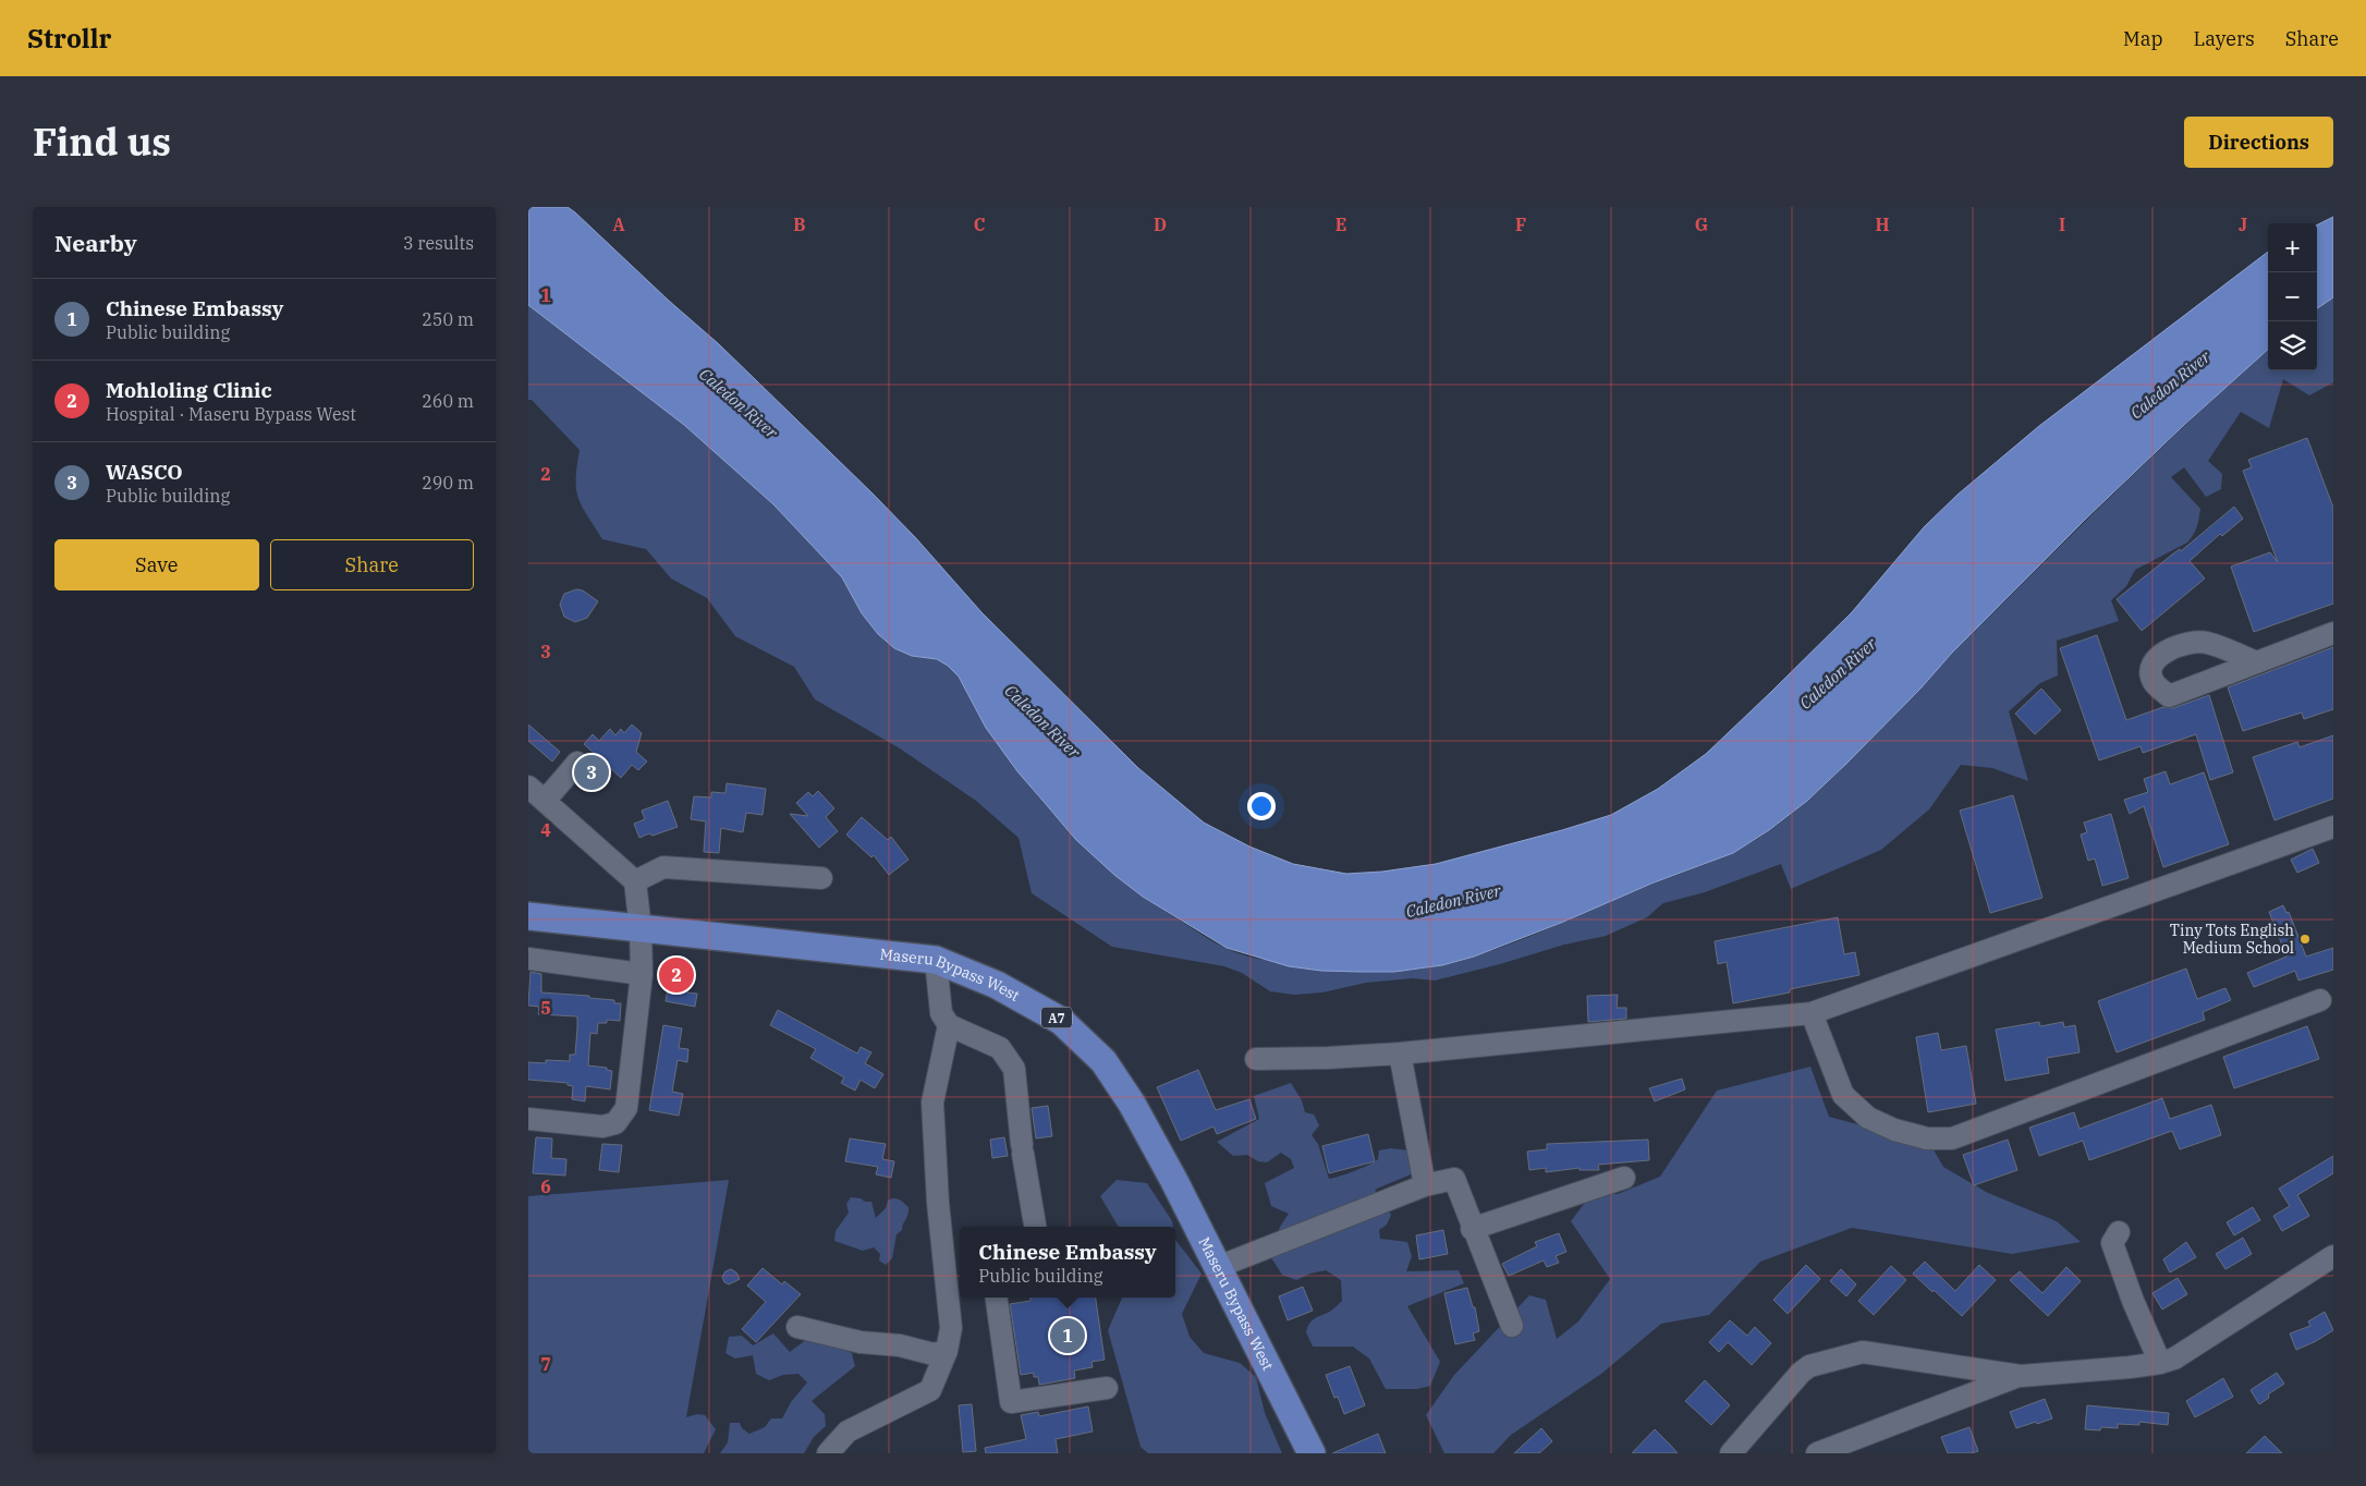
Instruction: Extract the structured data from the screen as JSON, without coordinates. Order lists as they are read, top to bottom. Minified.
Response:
{"streets":{"main road":["Maseru Bypass West","A7"]},"water":["Caledon River"],"places":["Tiny Tots English Medium School"],"page":{"header":"Strollr","nav":["Map","Layers","Share"],"title":"Find us","buttons":["Directions",["Save","Share"]],"heading":["Nearby","3 results"],"map_buttons":["+","−"],"list":[{"mark":"1","name":"Chinese Embassy","note":"Public building","value":"250 m"},{"mark":"2","name":"Mohloling Clinic","note":"Hospital · Maseru Bypass West","value":"260 m"},{"mark":"3","name":"WASCO","note":"Public building","value":"290 m"}],"pins":["3","2","1"],"popup":["Chinese Embassy","Public building"]},"grid":{"columns":["A","B","C","D","E","F","G","H","I","J"],"rows":["1","2","3","4","5","6","7"]}}
